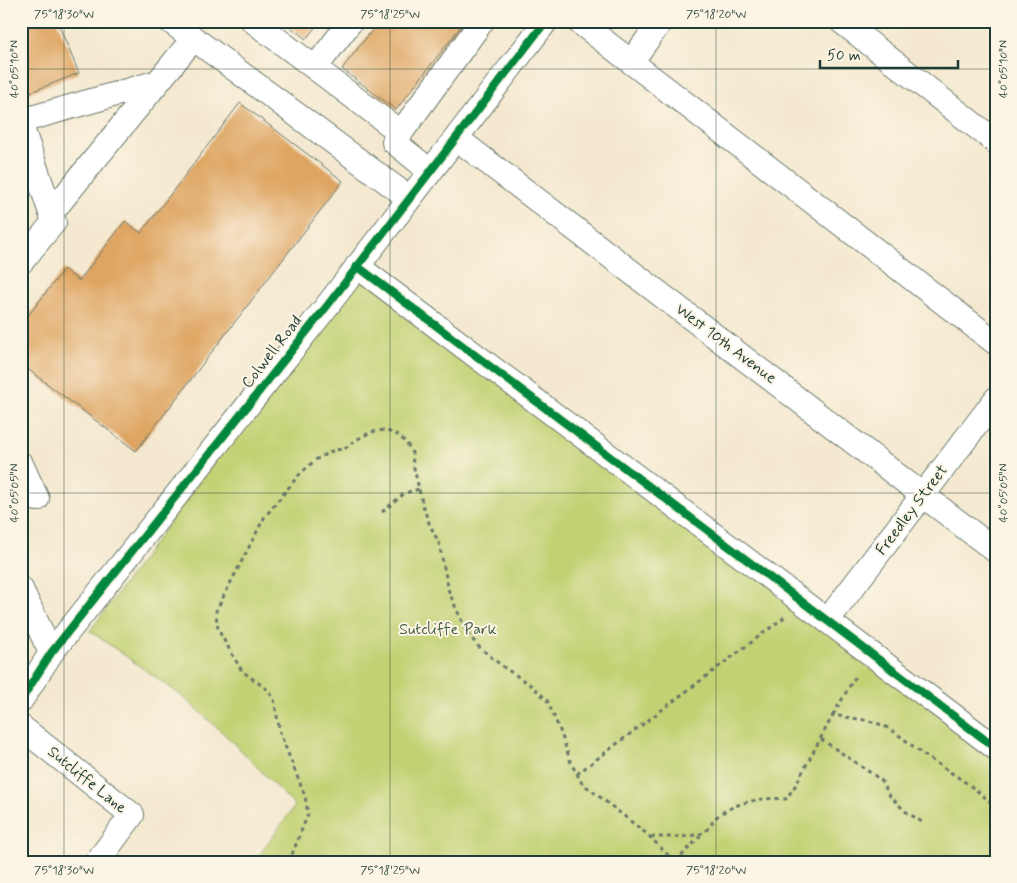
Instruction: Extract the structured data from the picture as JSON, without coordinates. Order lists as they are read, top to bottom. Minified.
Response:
{"streets":{"street":["West 10th Avenue","Colwell Road","Freedley Street","Sutcliffe Lane"]},"crossings":[["West 10th Avenue","Colwell Road"],["West 10th Avenue","Freedley Street"]],"parks":["Sutcliffe Park"],"scale_bar":"50 m","coordinates":["75°18'30\"W","75°18'25\"W","75°18'20\"W","40°05'10\"N","40°05'05\"N"]}
